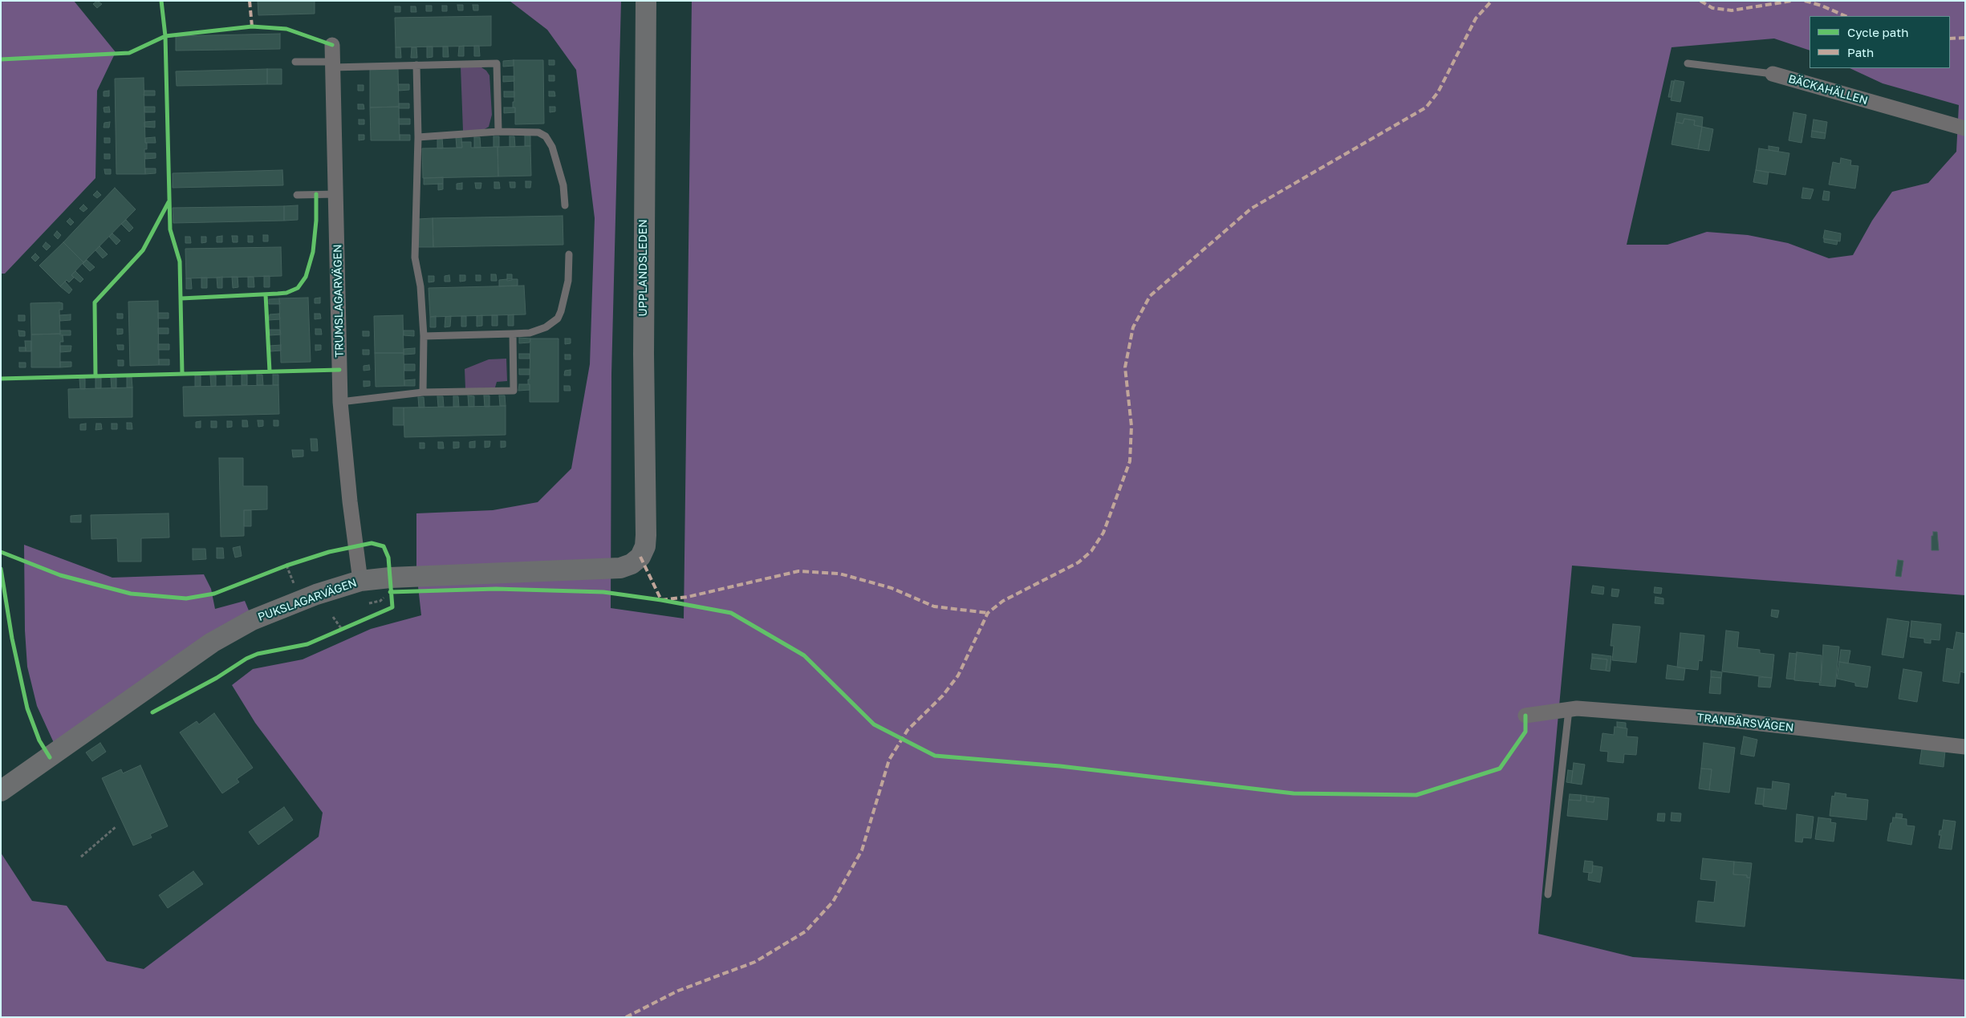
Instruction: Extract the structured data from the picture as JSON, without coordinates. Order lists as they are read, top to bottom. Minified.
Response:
{"streets":{"street":["BÄCKAHÄLLEN","UPPLANDSLEDEN","TRUMSLAGARVÄGEN","PUKSLAGARVÄGEN","TRANBÄRSVÄGEN"]},"crossings":[["UPPLANDSLEDEN","PUKSLAGARVÄGEN"],["TRUMSLAGARVÄGEN","PUKSLAGARVÄGEN"]],"legend":["Cycle path","Path"]}
